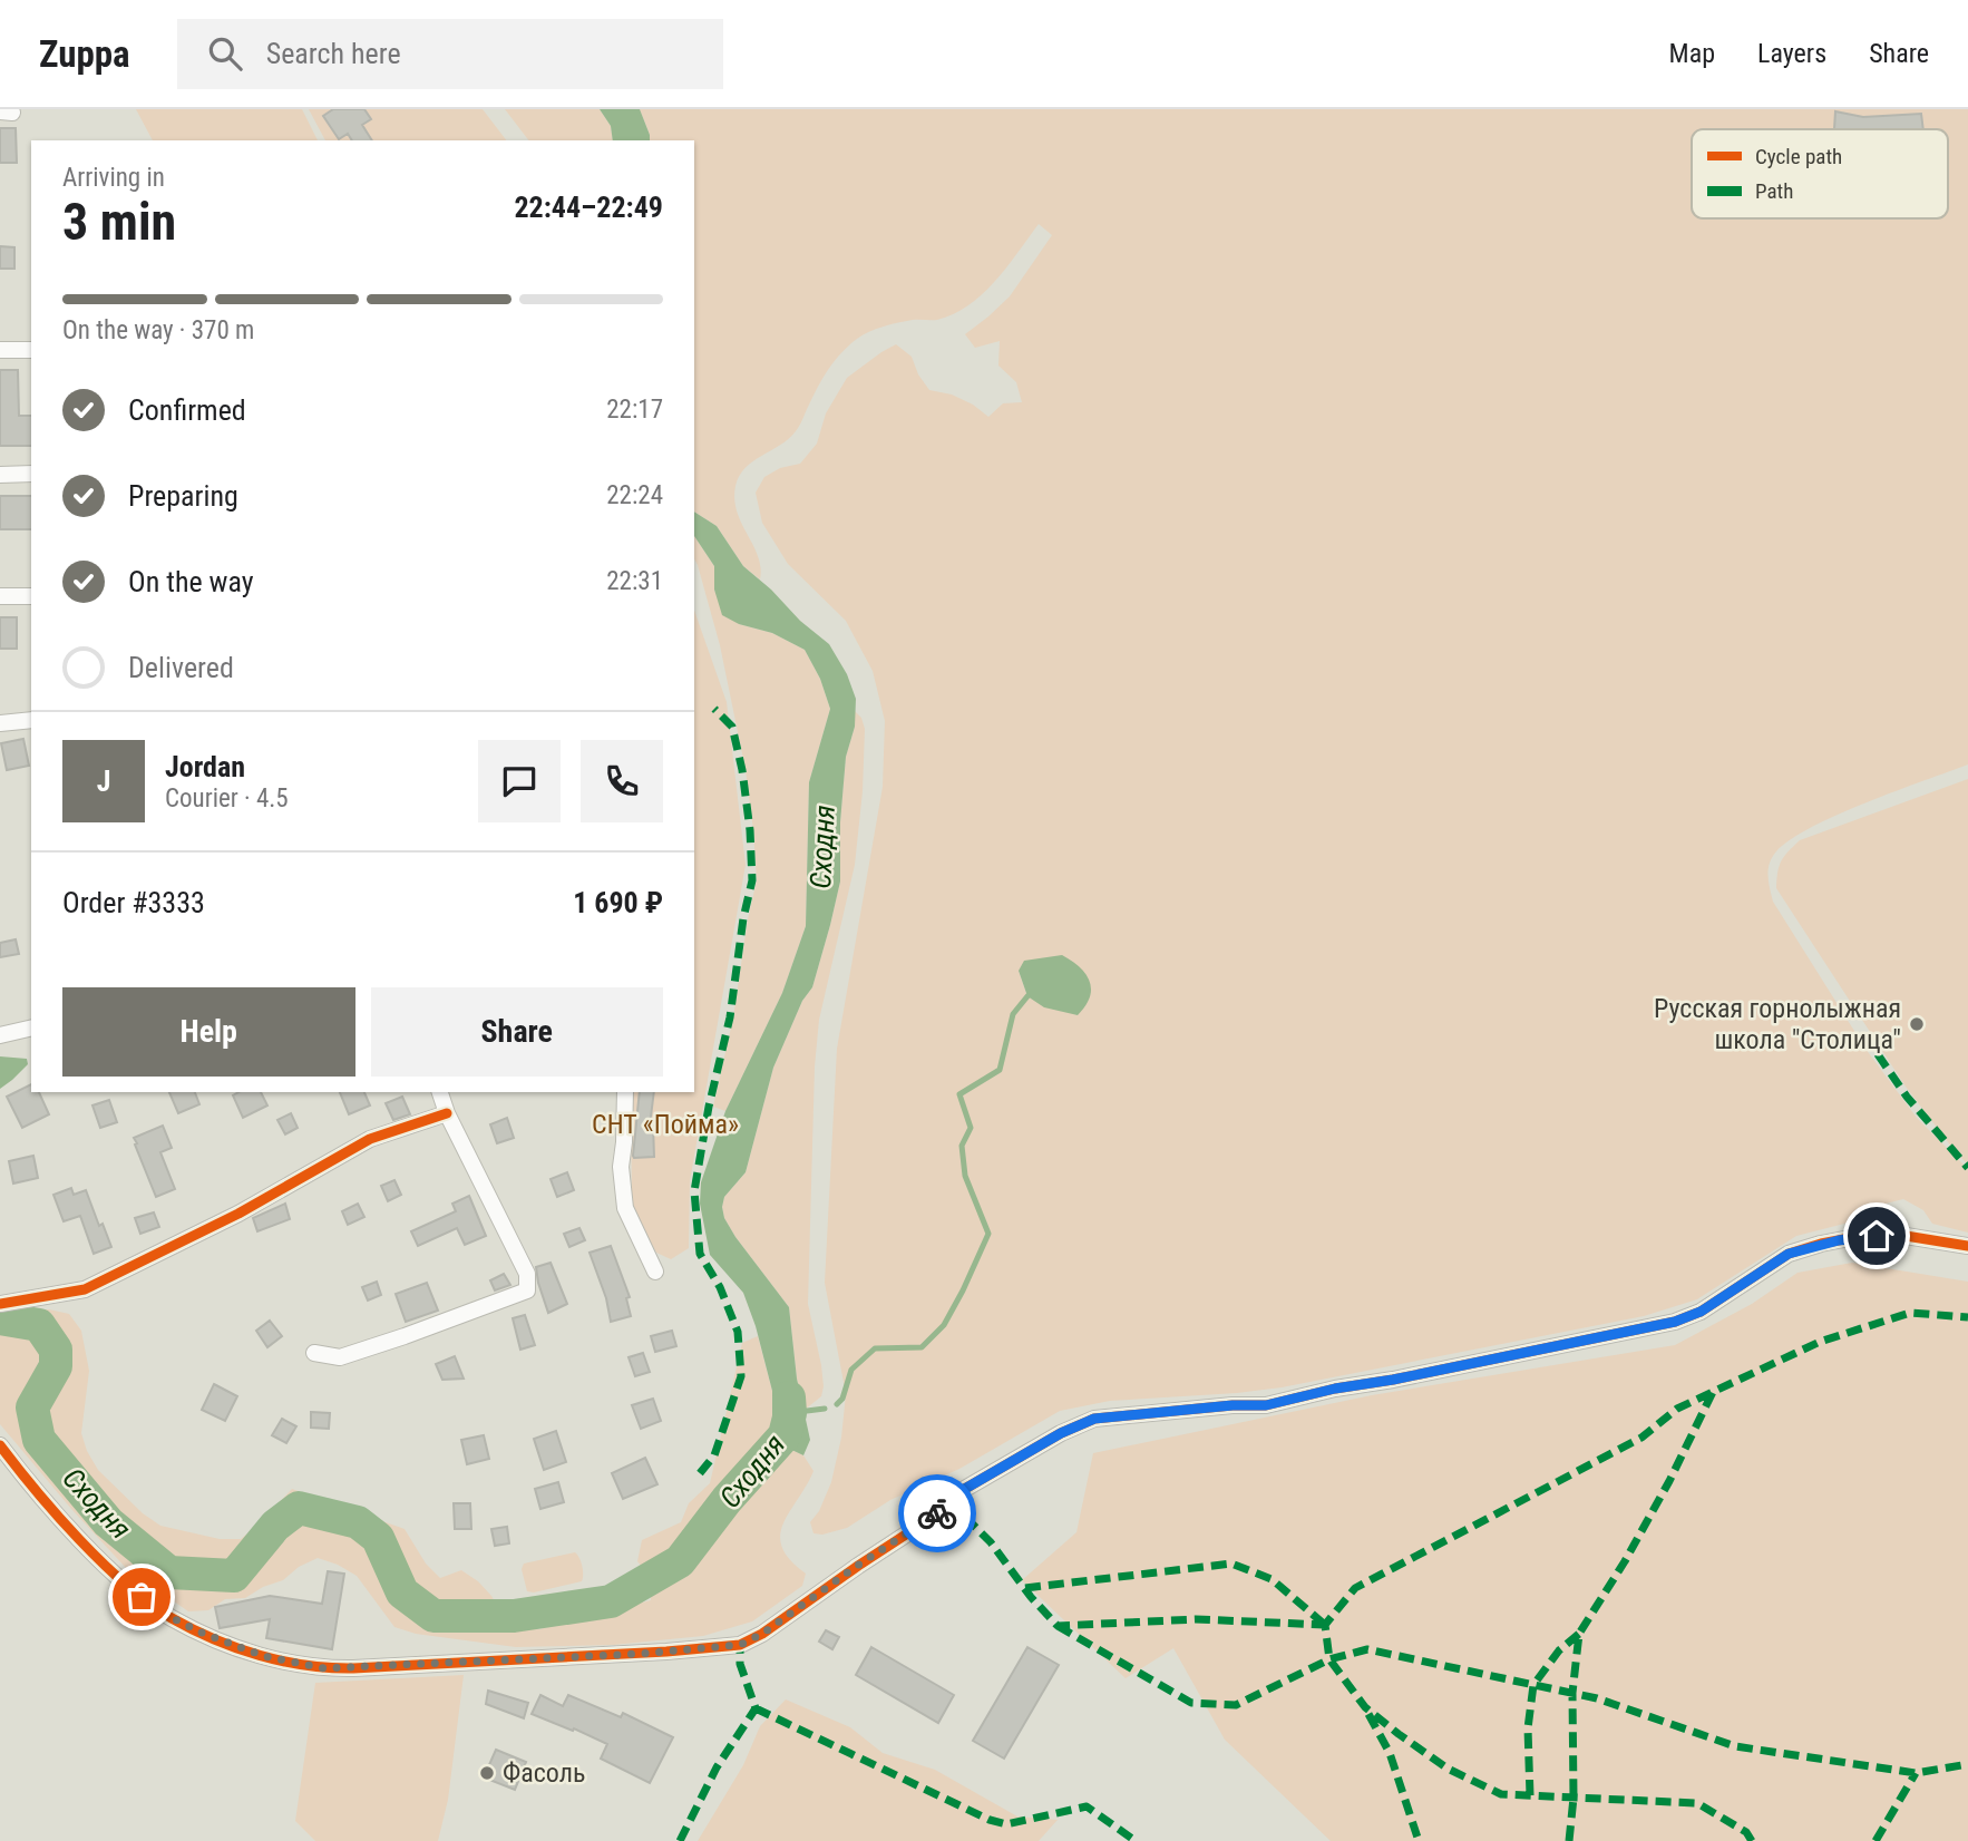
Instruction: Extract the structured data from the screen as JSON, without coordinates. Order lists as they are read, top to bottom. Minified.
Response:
{"water":["Сходня"],"parks":["СНТ «Пойма»"],"places":["Русская горнолыжная школа \"Столица\"","Фасоль"],"legend":["Cycle path","Path"],"page":{"header":"Zuppa","search":"Search here","nav":["Map","Layers","Share"],"heading":["3 min","Arriving in","22:44–22:49"],"panel":["Jordan","Courier · 4.5","Order #3333","1 690 ₽"],"bar":"On the way · 370 m","list":[["Confirmed","22:17"],["Preparing","22:24"],["On the way","22:31"],"Delivered"],"round":"J","buttons":["Help","Share"]}}
